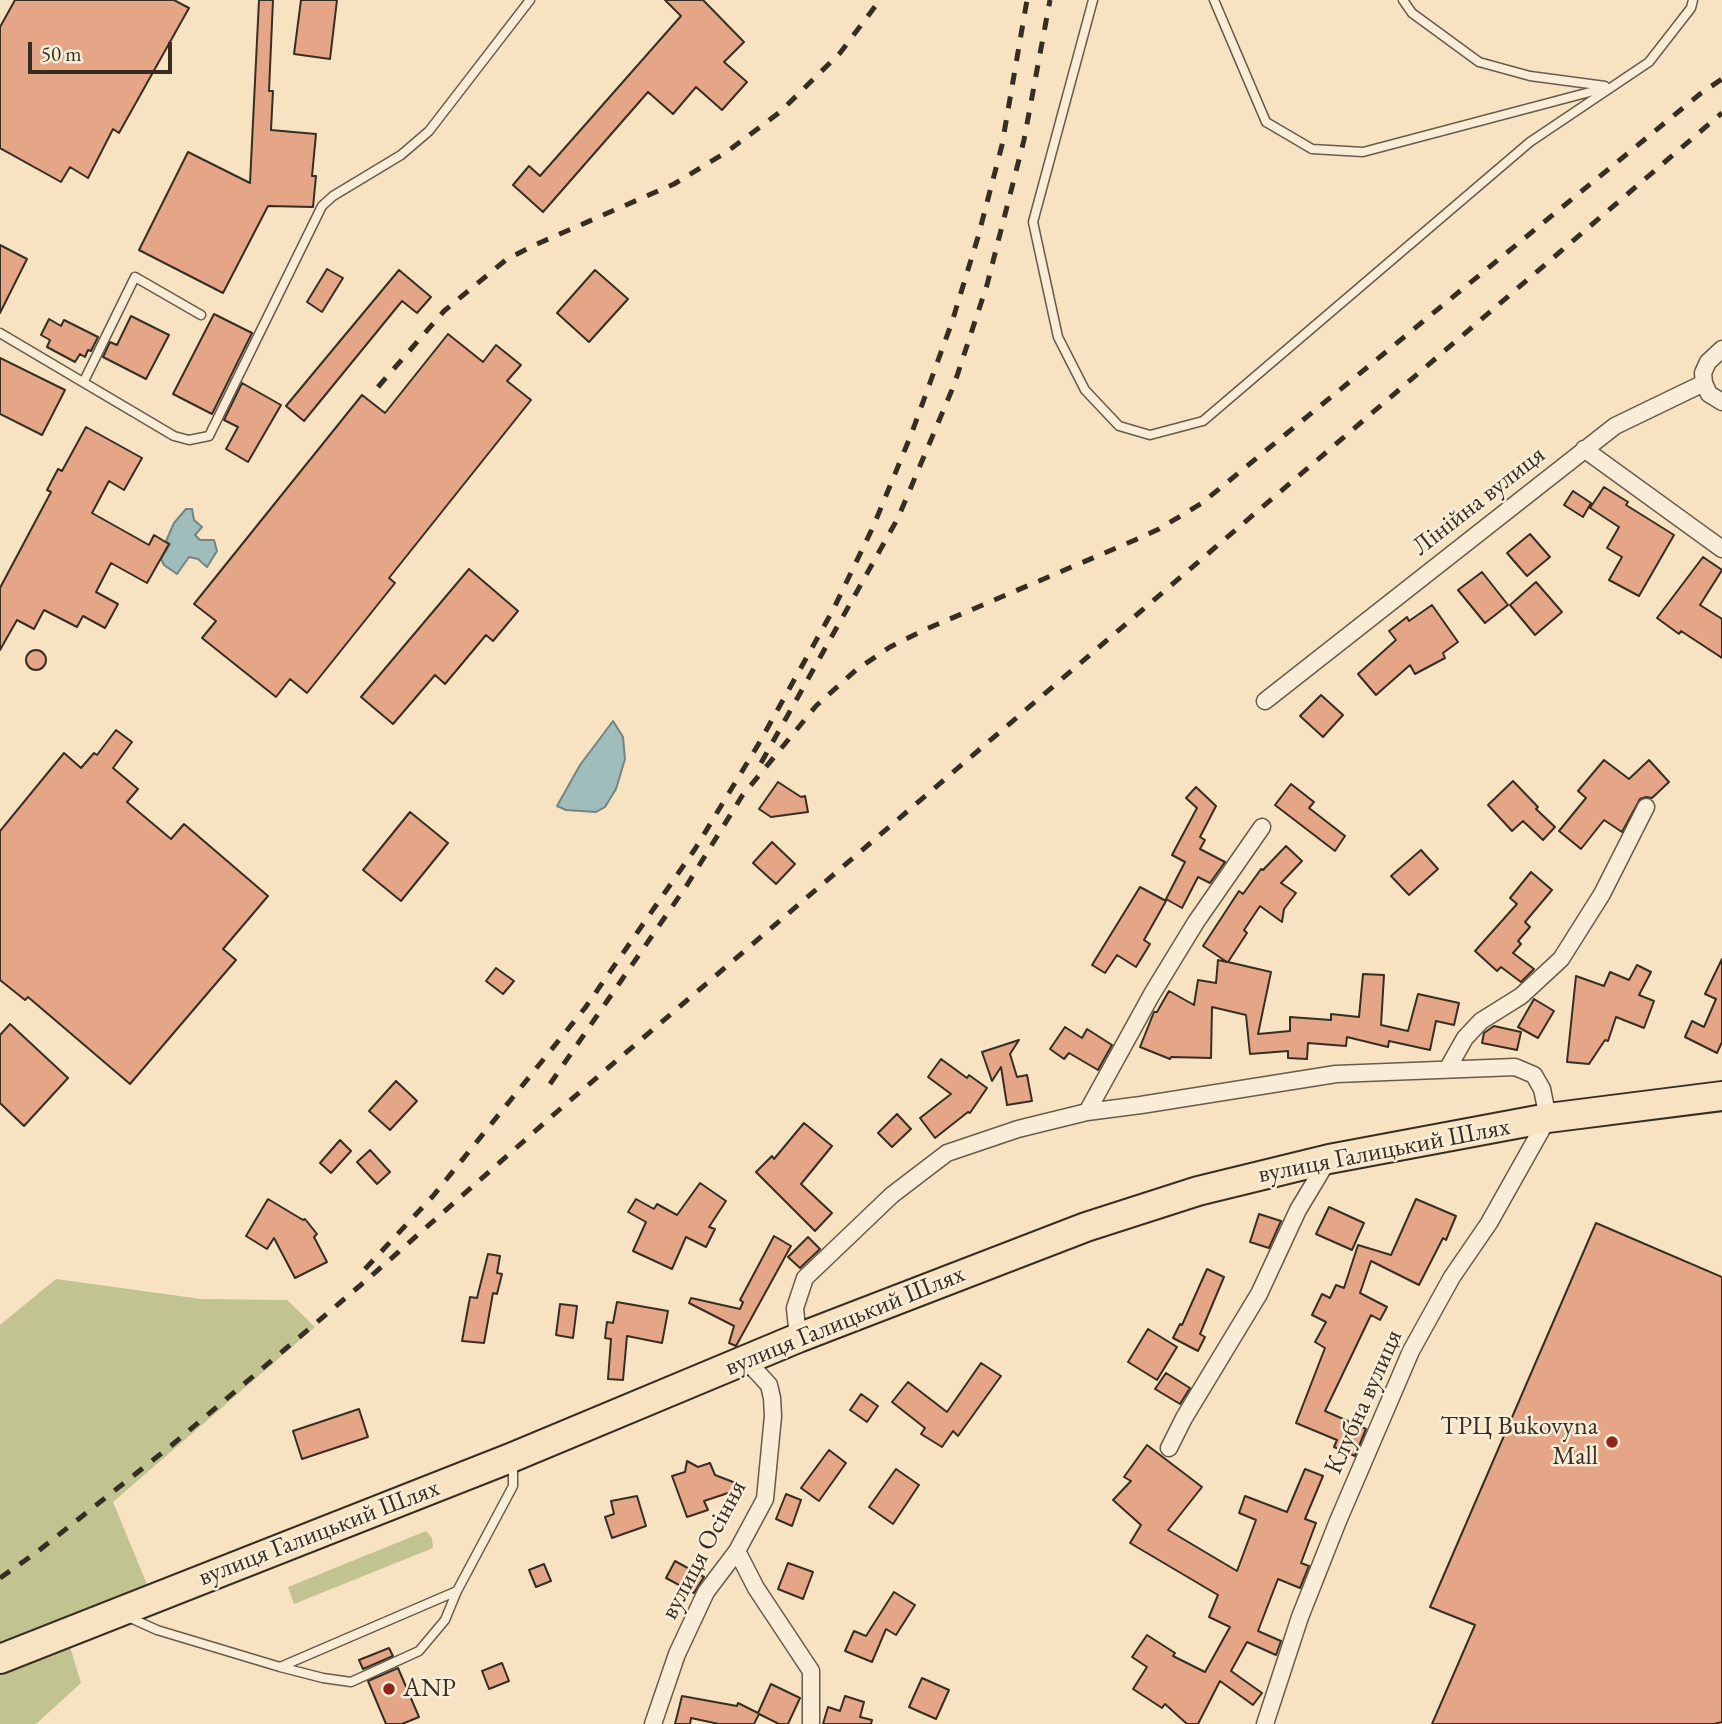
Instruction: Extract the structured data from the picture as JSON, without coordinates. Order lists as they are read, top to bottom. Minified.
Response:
{"streets":{"highway":["вулиця Галицький Шлях"],"street":["Лінійна вулиця","Клубна вулиця","вулиця Осіння"]},"crossings":[["вулиця Галицький Шлях","Клубна вулиця"],["вулиця Галицький Шлях","вулиця Осіння"]],"places":["ТРЦ Bukovyna Mall","ANP"],"scale_bar":"50 m"}
